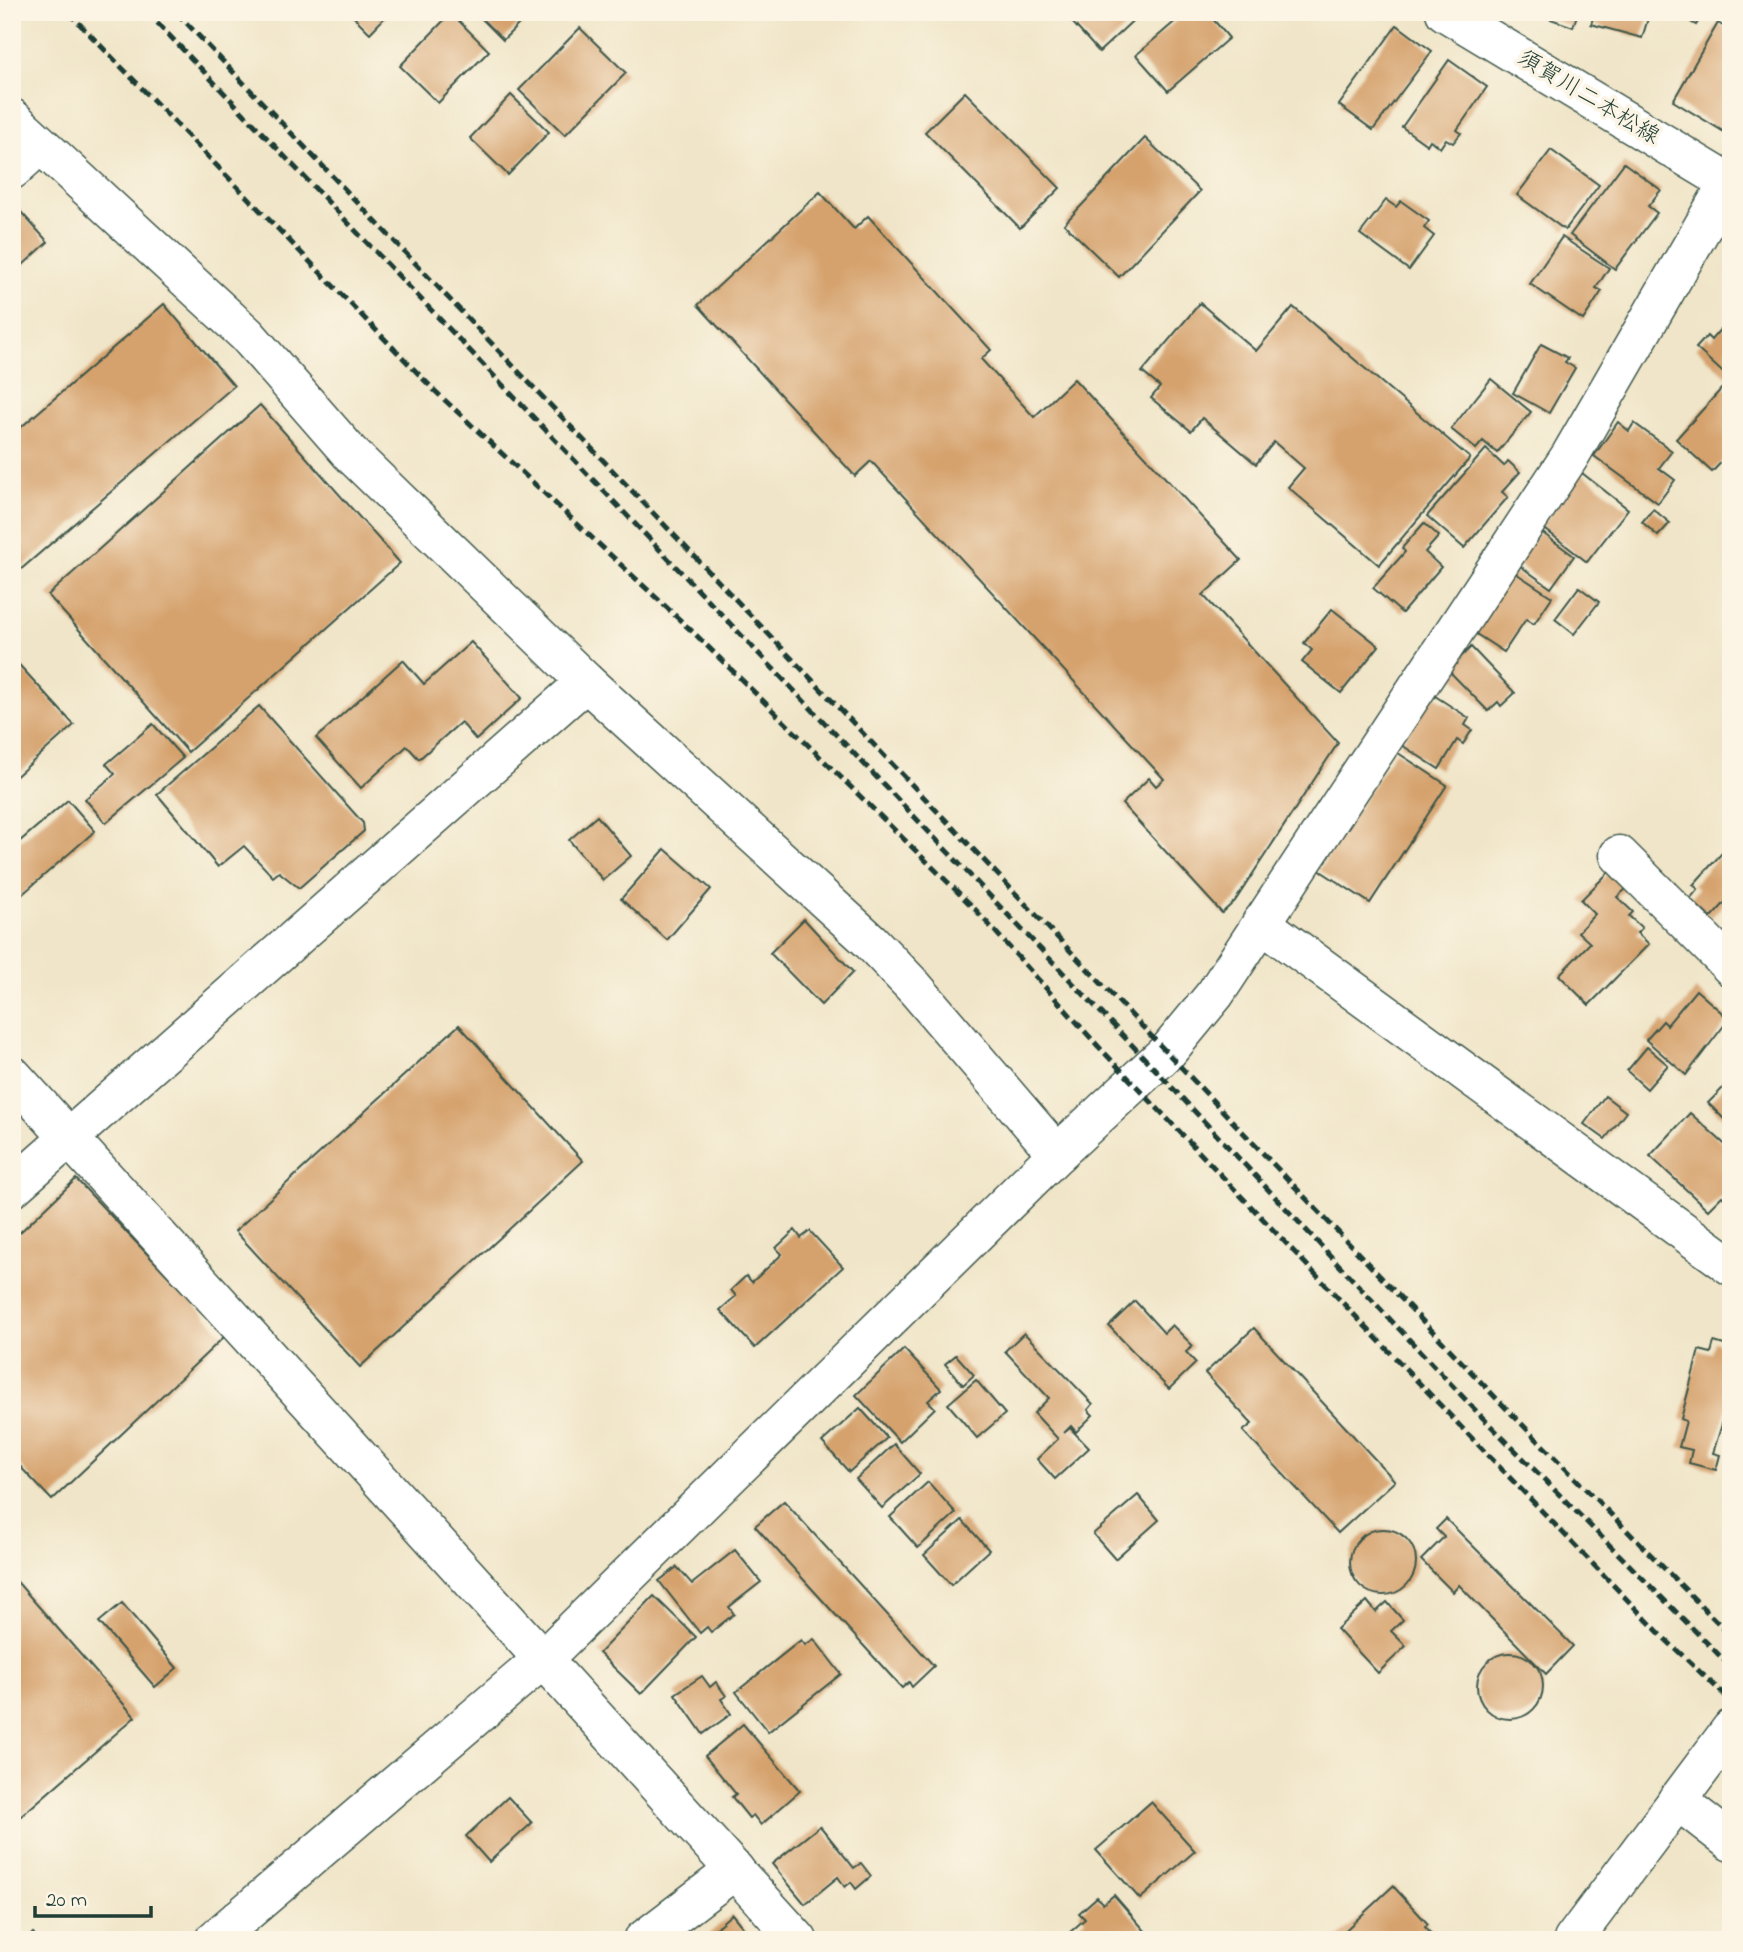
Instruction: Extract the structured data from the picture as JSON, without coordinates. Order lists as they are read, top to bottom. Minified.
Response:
{"streets":{"street":["須賀川二本松線"]},"scale_bar":"20 m"}
